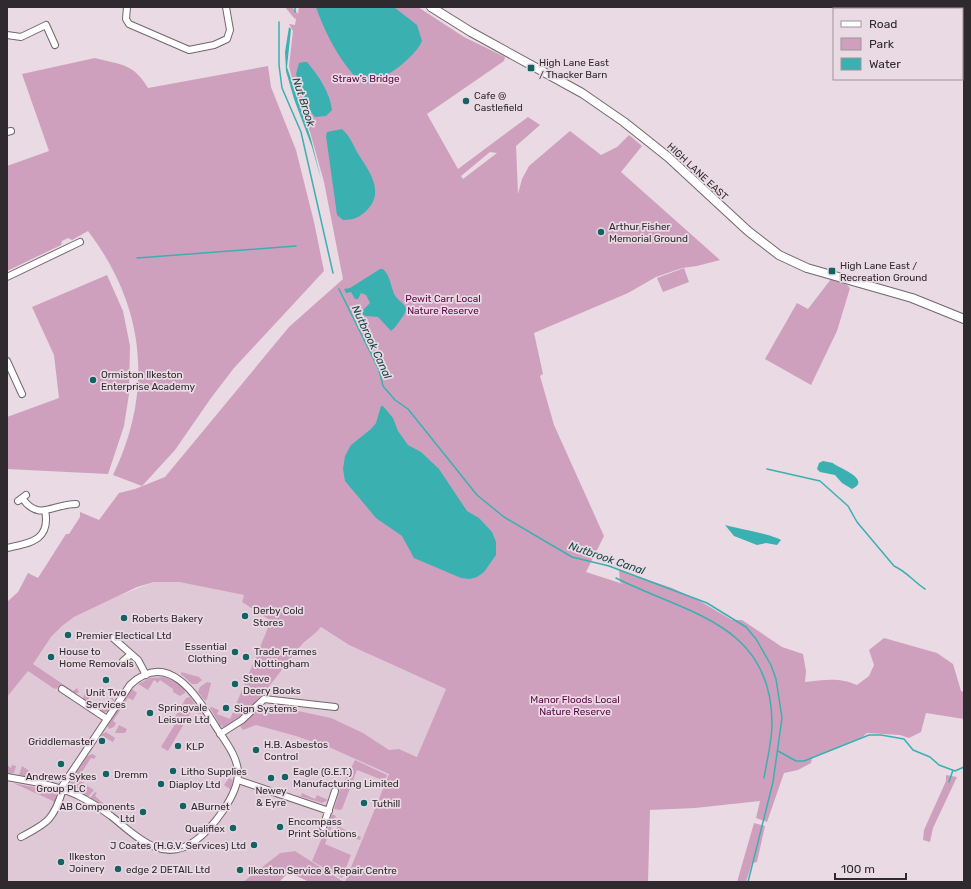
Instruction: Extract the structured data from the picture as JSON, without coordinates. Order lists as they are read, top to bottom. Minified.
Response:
{"streets":{"main road":["HIGH LANE EAST"]},"water":["Nut Brook","Nutbrook Canal"],"parks":["Straw's Bridge","Pewit Carr Local Nature Reserve","Manor Floods Local Nature Reserve"],"places":{"transit":["High Lane East / Thacker Barn","High Lane East / Recreation Ground"],"other":["Cafe @ Castlefield","Arthur Fisher Memorial Ground","Ormiston Ilkeston Enterprise Academy","Derby Cold Stores","Roberts Bakery","Premier Electical Ltd","Essential Clothing","House to Home Removals","Trade Frames Nottingham","Unit Two Services","Steve Deery Books","Sign Systems","Springvale Leisure Ltd","Griddlemaster","KLP","H.B. Asbestos Control","Andrews Sykes Group PLC","Litho Supplies","Dremm","Eagle (G.E.T.) Manufacturing Limited","Newey & Eyre","Diaploy Ltd","Tuthill","ABurnet","AB Components Ltd","Encompass Print Solutions","Qualiflex","J Coates (H.G.V. Services) Ltd","Ilkeston Joinery","edge 2 DETAIL Ltd","Ilkeston Service & Repair Centre"]},"legend":["Road","Park","Water"],"scale_bar":"100 m"}
